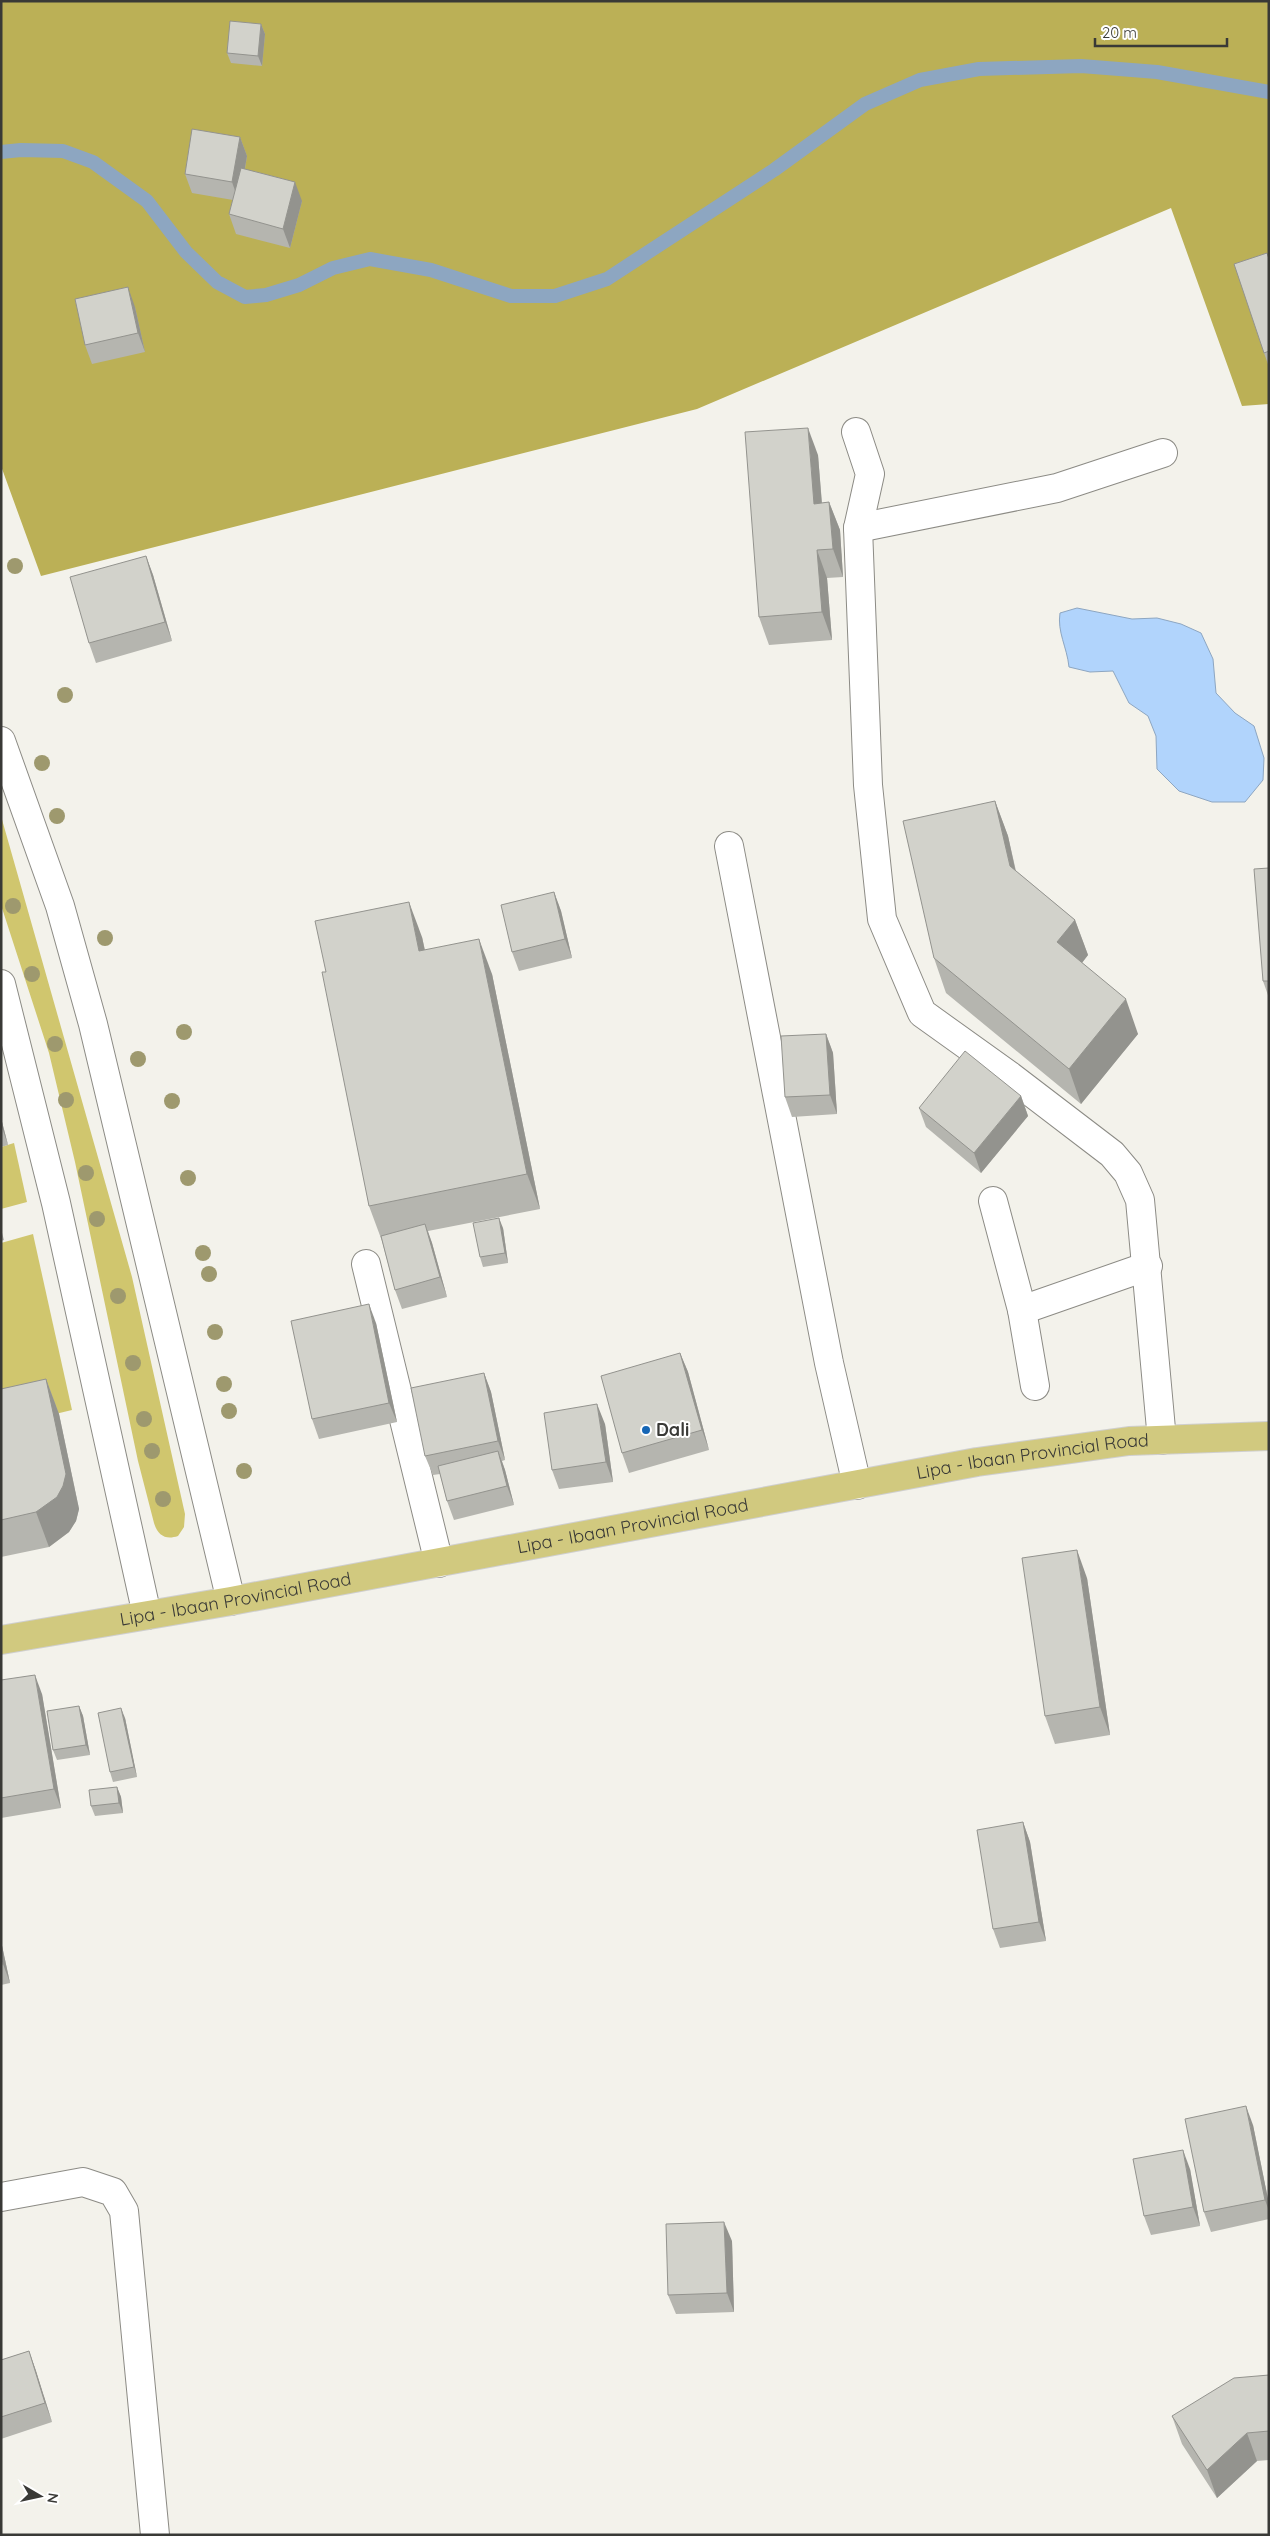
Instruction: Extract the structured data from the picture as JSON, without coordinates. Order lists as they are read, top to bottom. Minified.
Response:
{"streets":{"main road":["Lipa - Ibaan Provincial Road"]},"places":["Dali"],"scale_bar":"20 m","north":"right"}
